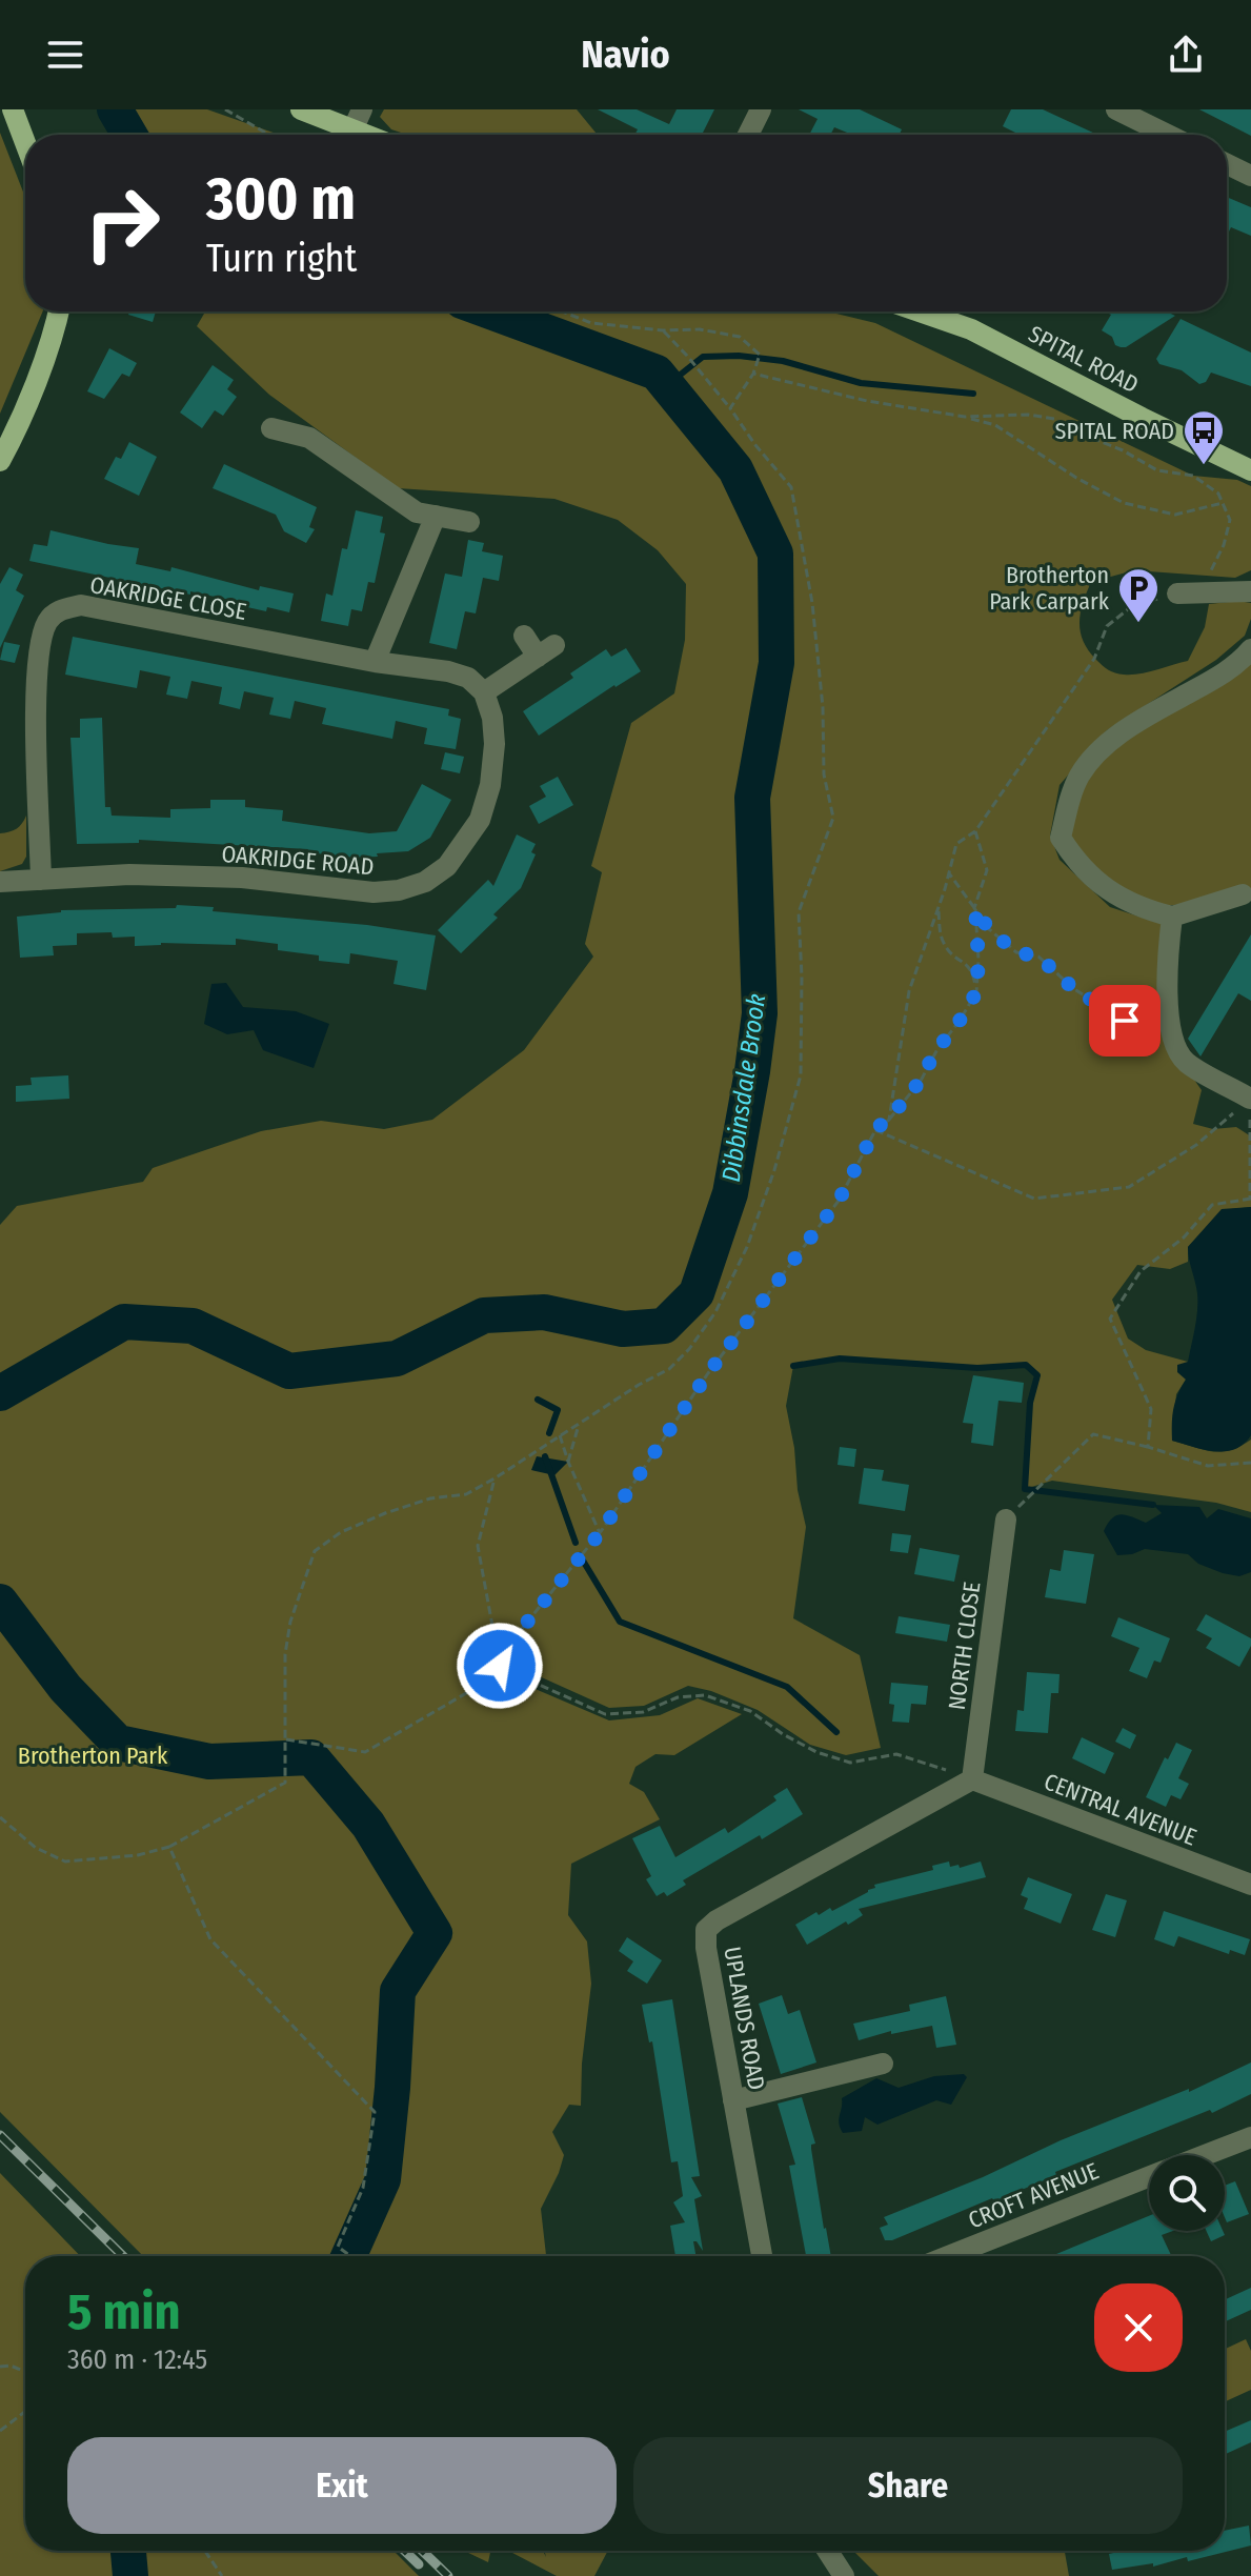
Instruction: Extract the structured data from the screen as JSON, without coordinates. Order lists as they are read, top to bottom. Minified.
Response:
{"streets":{"main road":["SPITAL ROAD"],"street":["OAKRIDGE CLOSE","OAKRIDGE ROAD","NORTH CLOSE","CENTRAL AVENUE","UPLANDS ROAD","CROFT AVENUE"]},"crossings":[["OAKRIDGE CLOSE","OAKRIDGE ROAD"],["NORTH CLOSE","CENTRAL AVENUE"],["NORTH CLOSE","UPLANDS ROAD"],["CENTRAL AVENUE","UPLANDS ROAD"]],"water":["Dibbinsdale Brook"],"parks":["Brotherton Park"],"places":{"bus stop":["SPITAL ROAD"],"parking":["Brotherton Park Carpark"]},"page":{"header":"Navio","turn":["300 m","Turn right"],"heading":["5 min","360 m · 12:45"],"buttons":["Exit","Share"]}}
